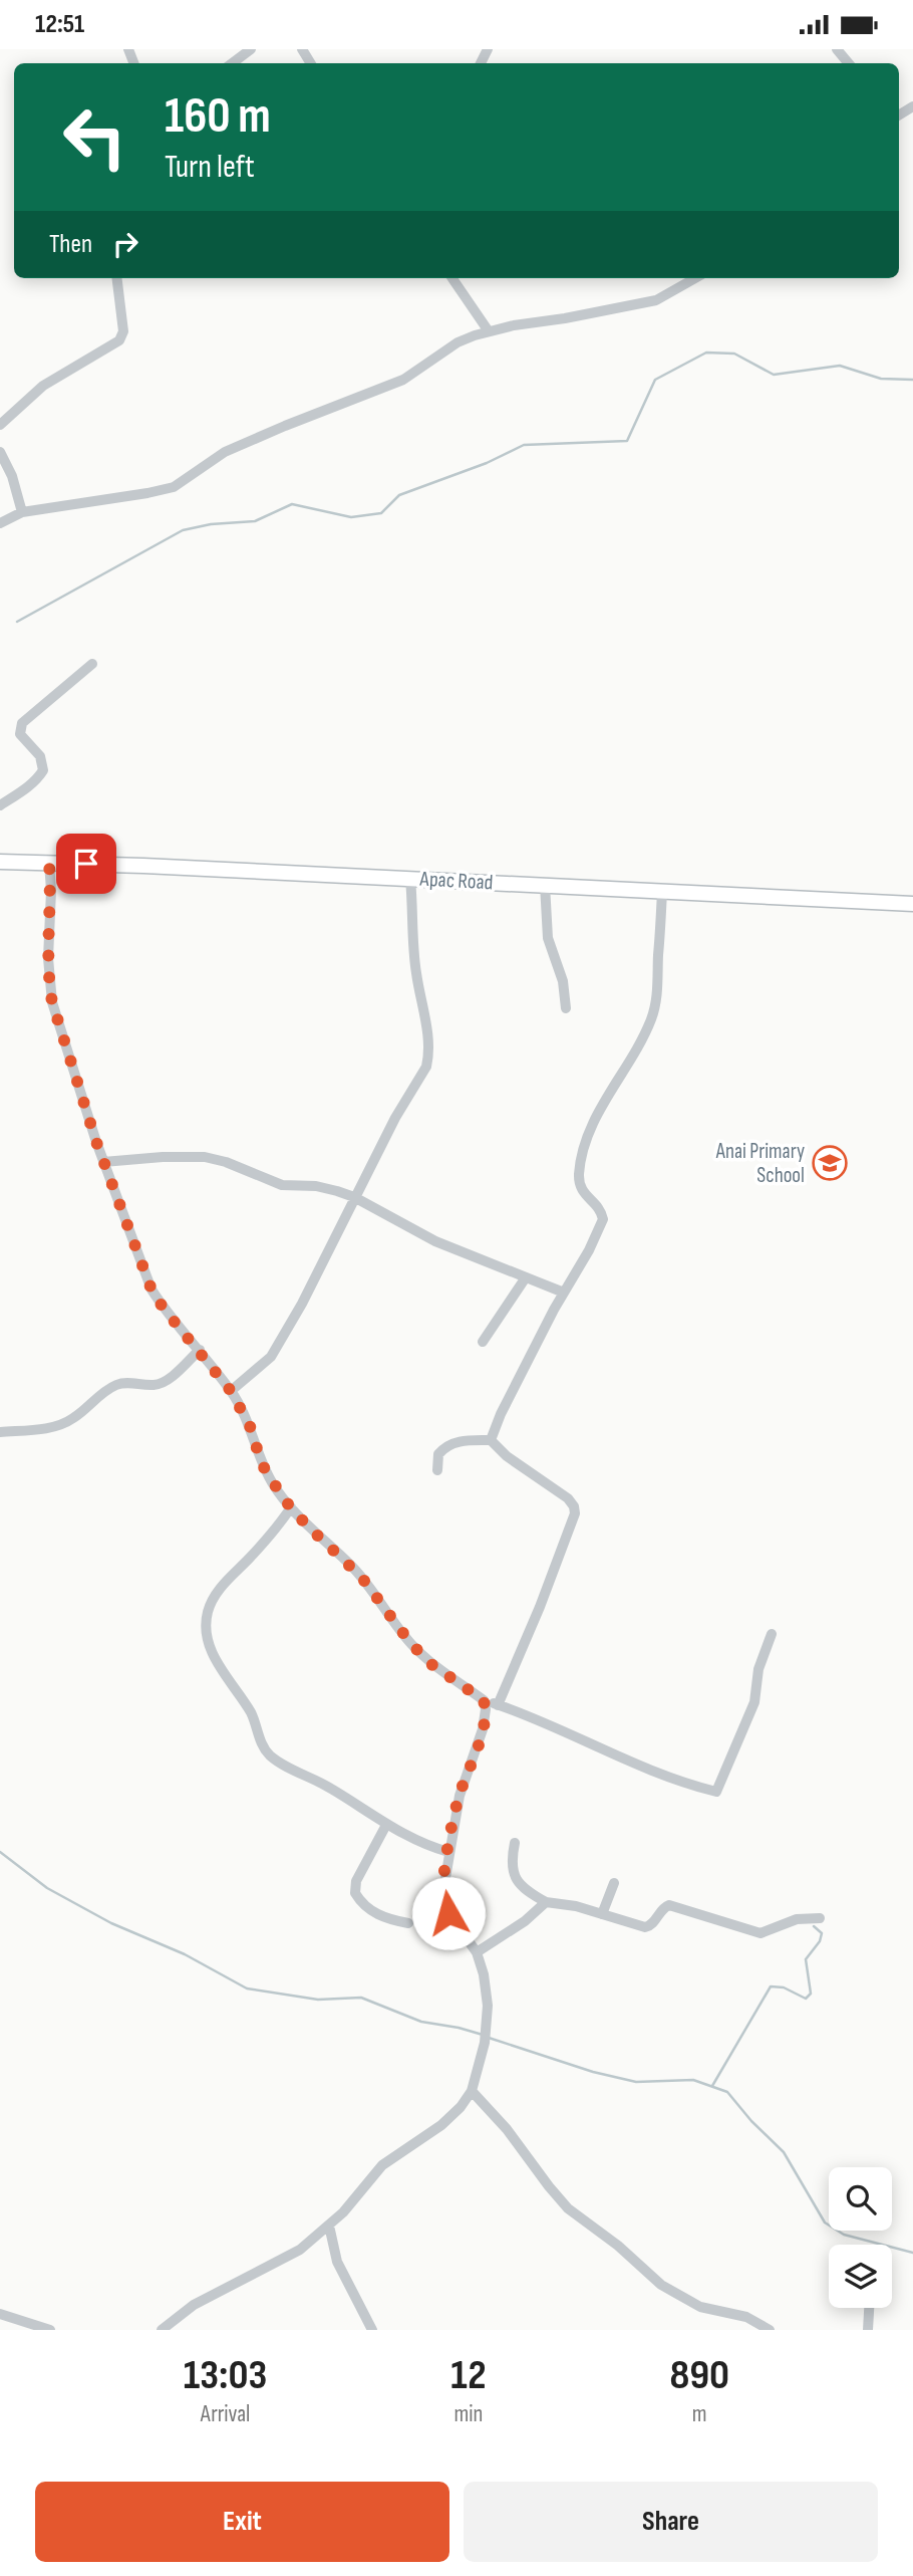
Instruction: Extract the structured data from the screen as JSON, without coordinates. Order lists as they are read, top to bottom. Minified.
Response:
{"streets":{"main road":["Apac Road"]},"places":{"school or university":["Anai Primary School"]},"page":{"status":"12:51","turn":["160 m","Turn left"],"then":"Then","eta":["13:03","Arrival","12","min","890","m"],"buttons":["Exit","Share"]}}
